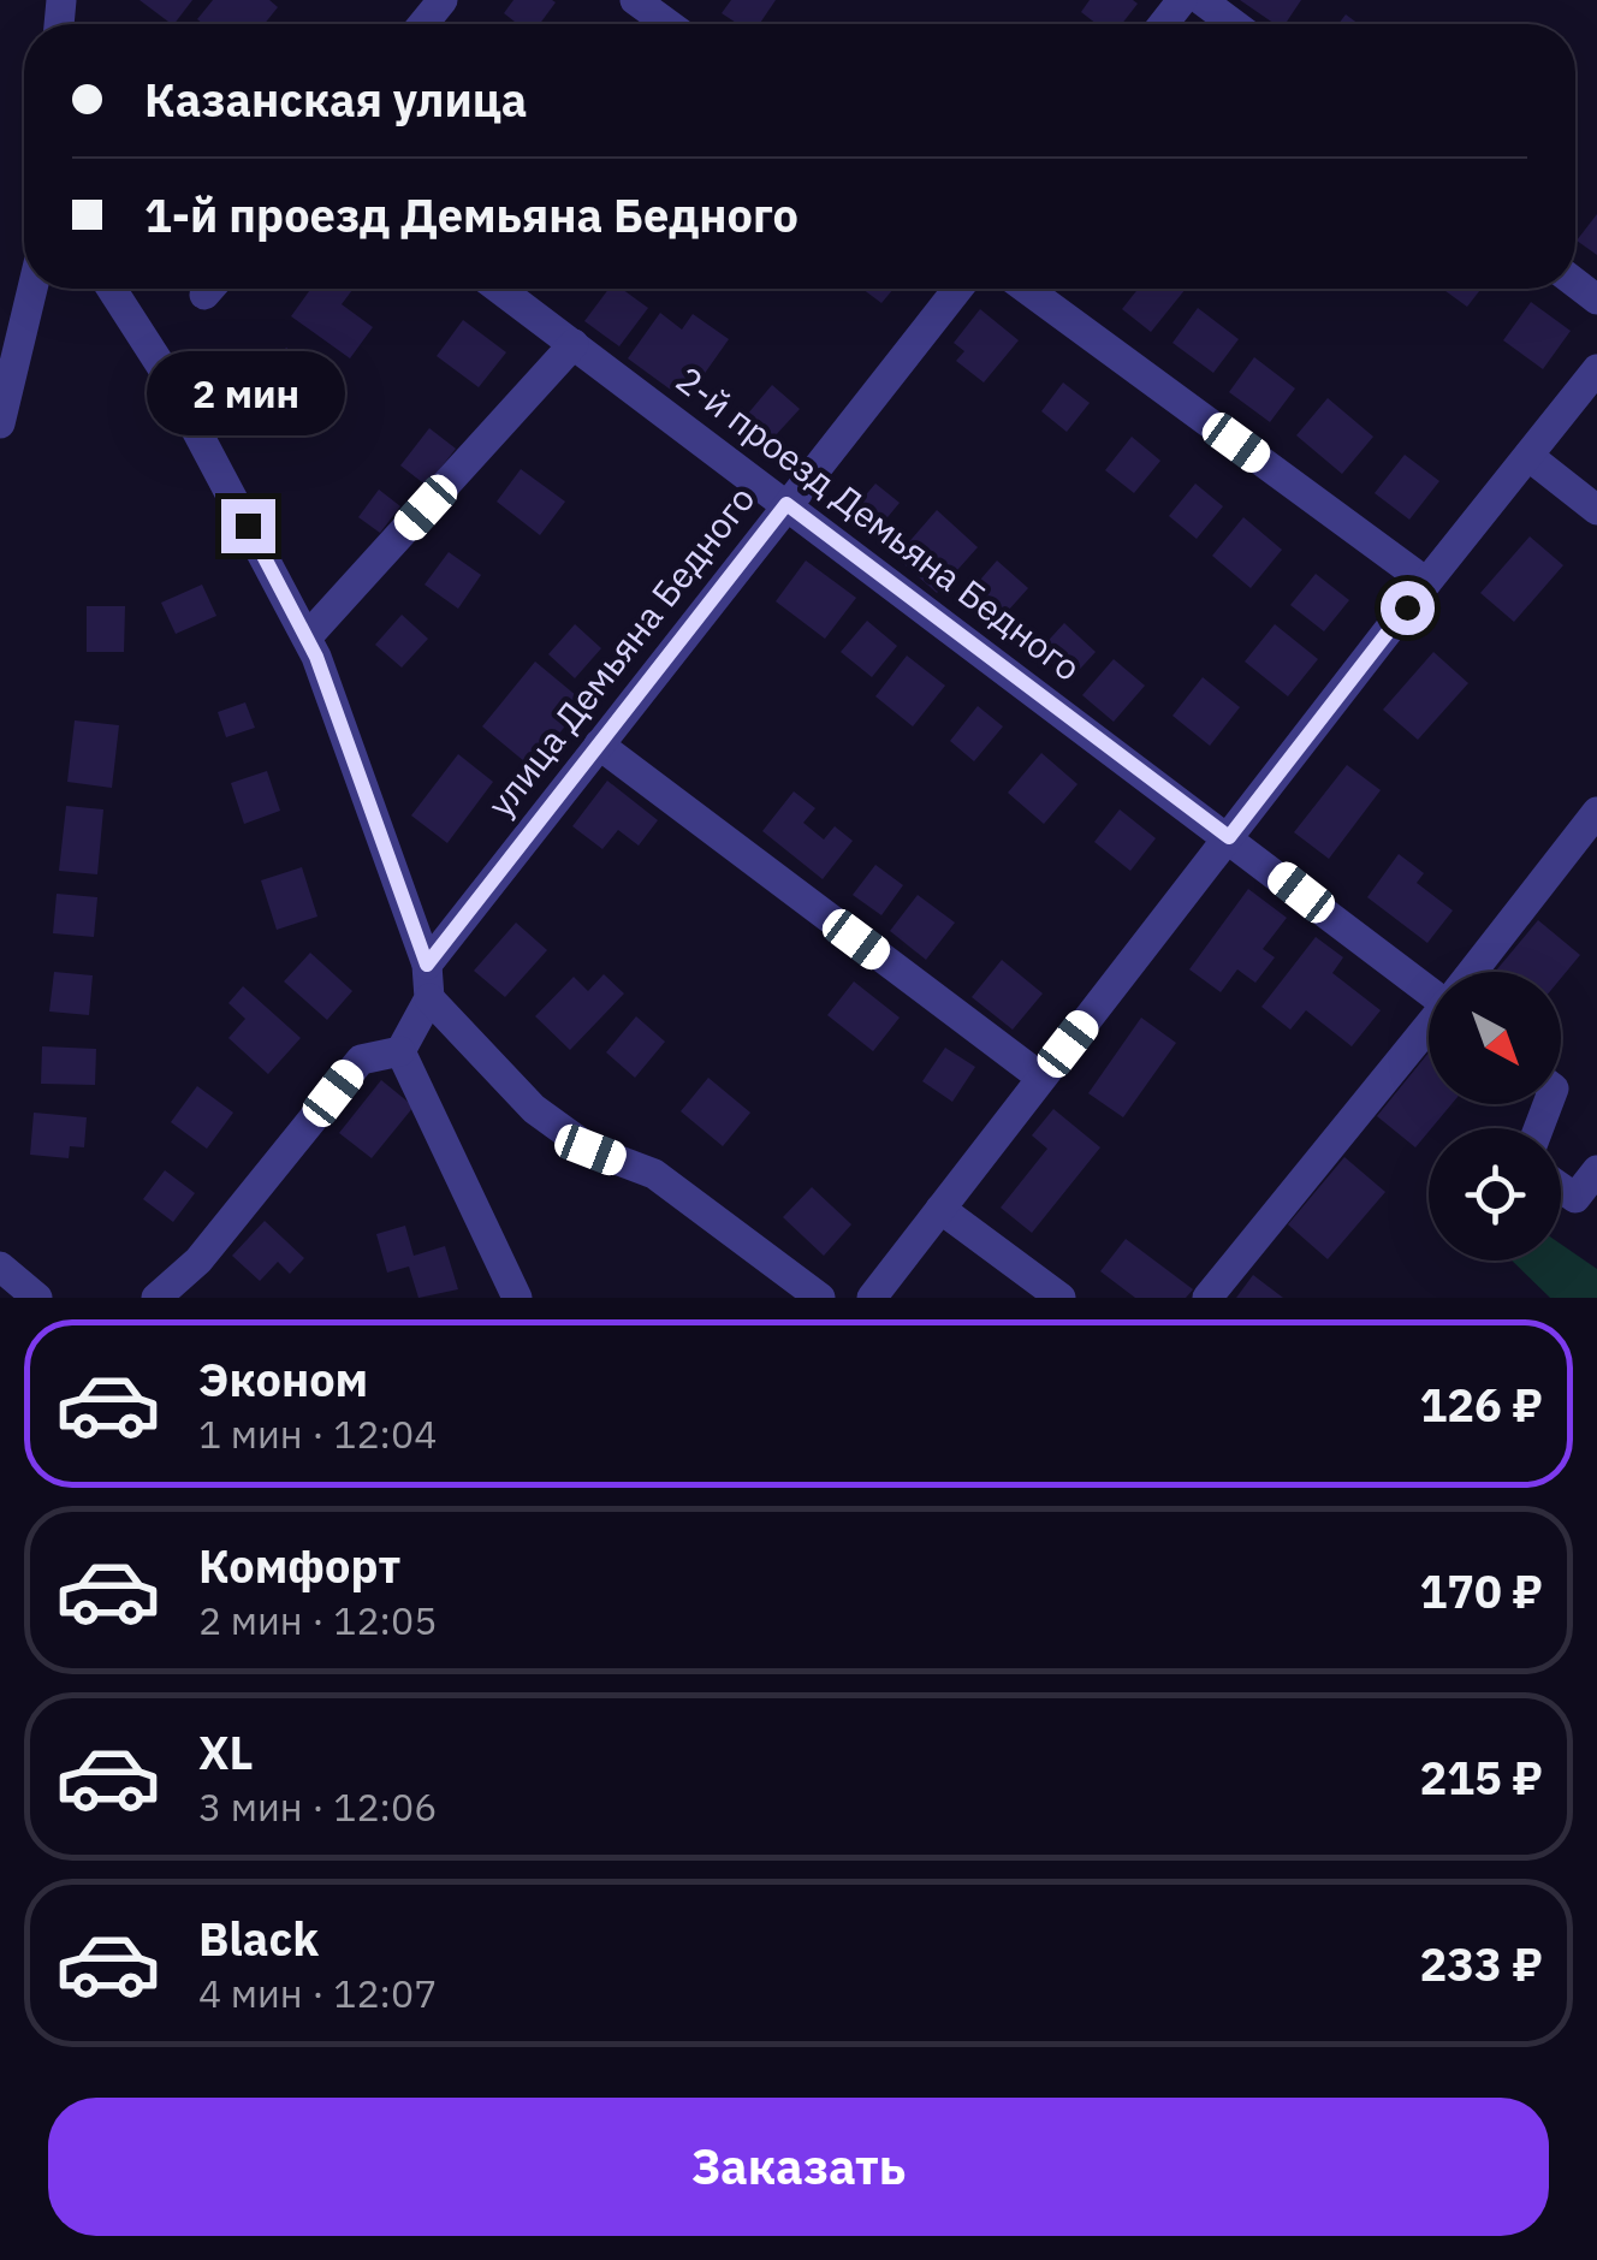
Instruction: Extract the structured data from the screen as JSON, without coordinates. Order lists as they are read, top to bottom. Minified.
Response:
{"streets":{"street":["2-й проезд Демьяна Бедного","улица Демьяна Бедного"]},"crossings":[["2-й проезд Демьяна Бедного","улица Демьяна Бедного"]],"north":"bottom right","page":{"banner":["Казанская улица","1-й проезд Демьяна Бедного"],"bubble":"2 мин","list":[{"name":"Эконом","note":"1 мин · 12:04","value":"126 ₽"},{"name":"Комфорт","note":"2 мин · 12:05","value":"170 ₽"},{"name":"XL","note":"3 мин · 12:06","value":"215 ₽"},{"name":"Black","note":"4 мин · 12:07","value":"233 ₽"}],"buttons":"Заказать"}}
